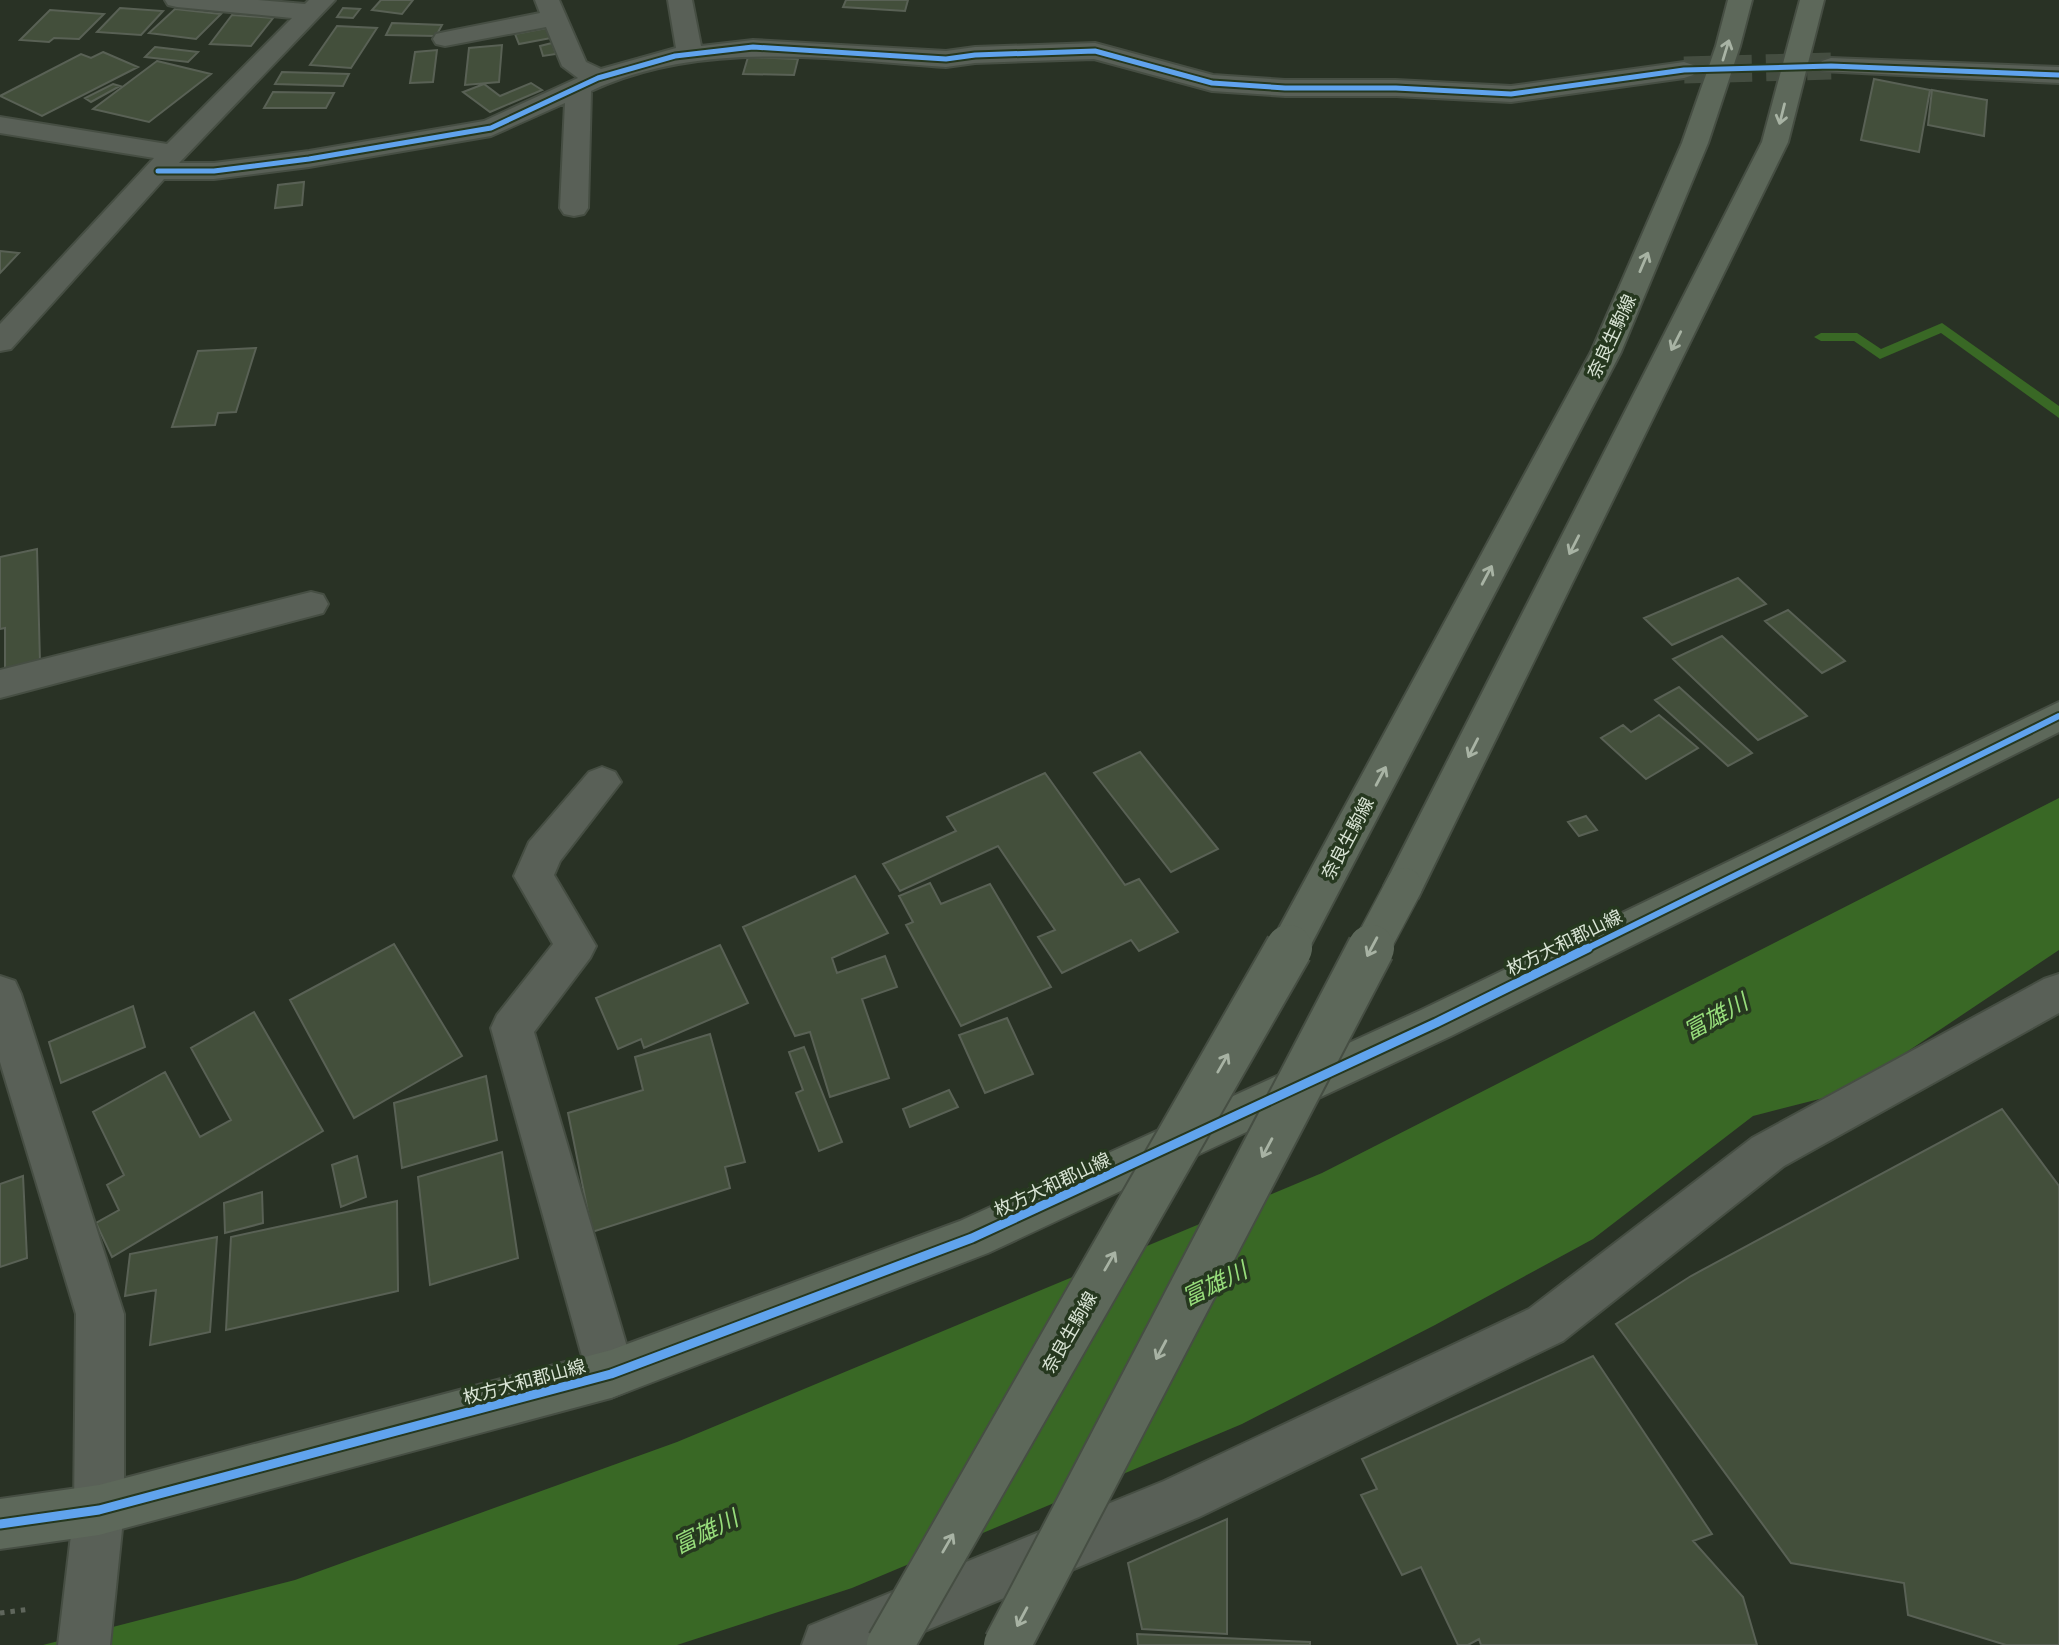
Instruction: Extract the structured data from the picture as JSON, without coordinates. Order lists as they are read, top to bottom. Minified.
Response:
{"streets":{"main road":["奈良生駒線","枚方大和郡山線"]},"water":["富雄川"]}
